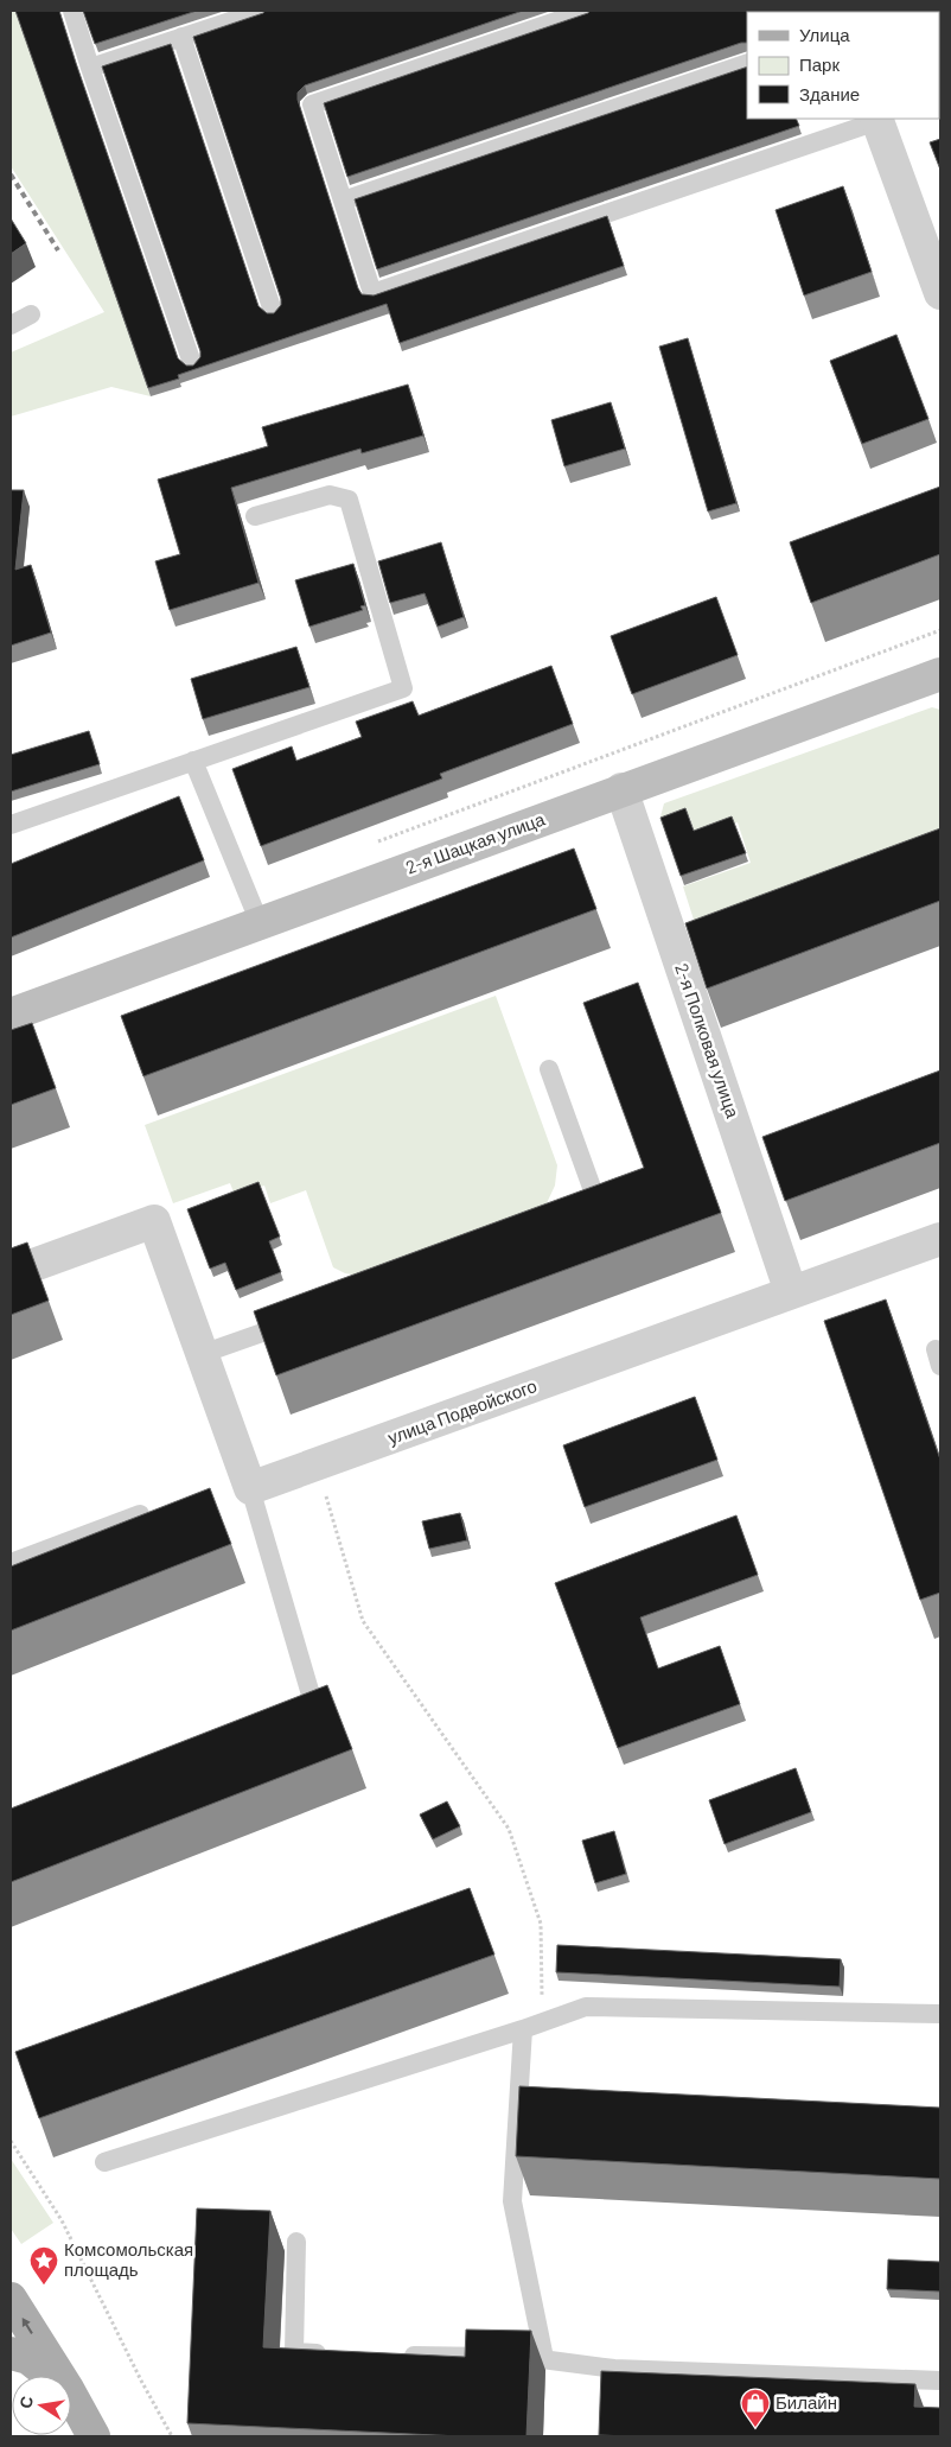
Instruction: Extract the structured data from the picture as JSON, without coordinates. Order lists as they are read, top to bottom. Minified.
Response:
{"streets":{"street":["2-я Шацкая улица","2-я Полковая улица","улица Подвойского"]},"crossings":[["2-я Шацкая улица","2-я Полковая улица"],["2-я Полковая улица","улица Подвойского"]],"places":{"place":["Комсомольская площадь"],"shop":["Билайн"]},"legend":["Улица","Парк","Здание"],"north":"left"}
